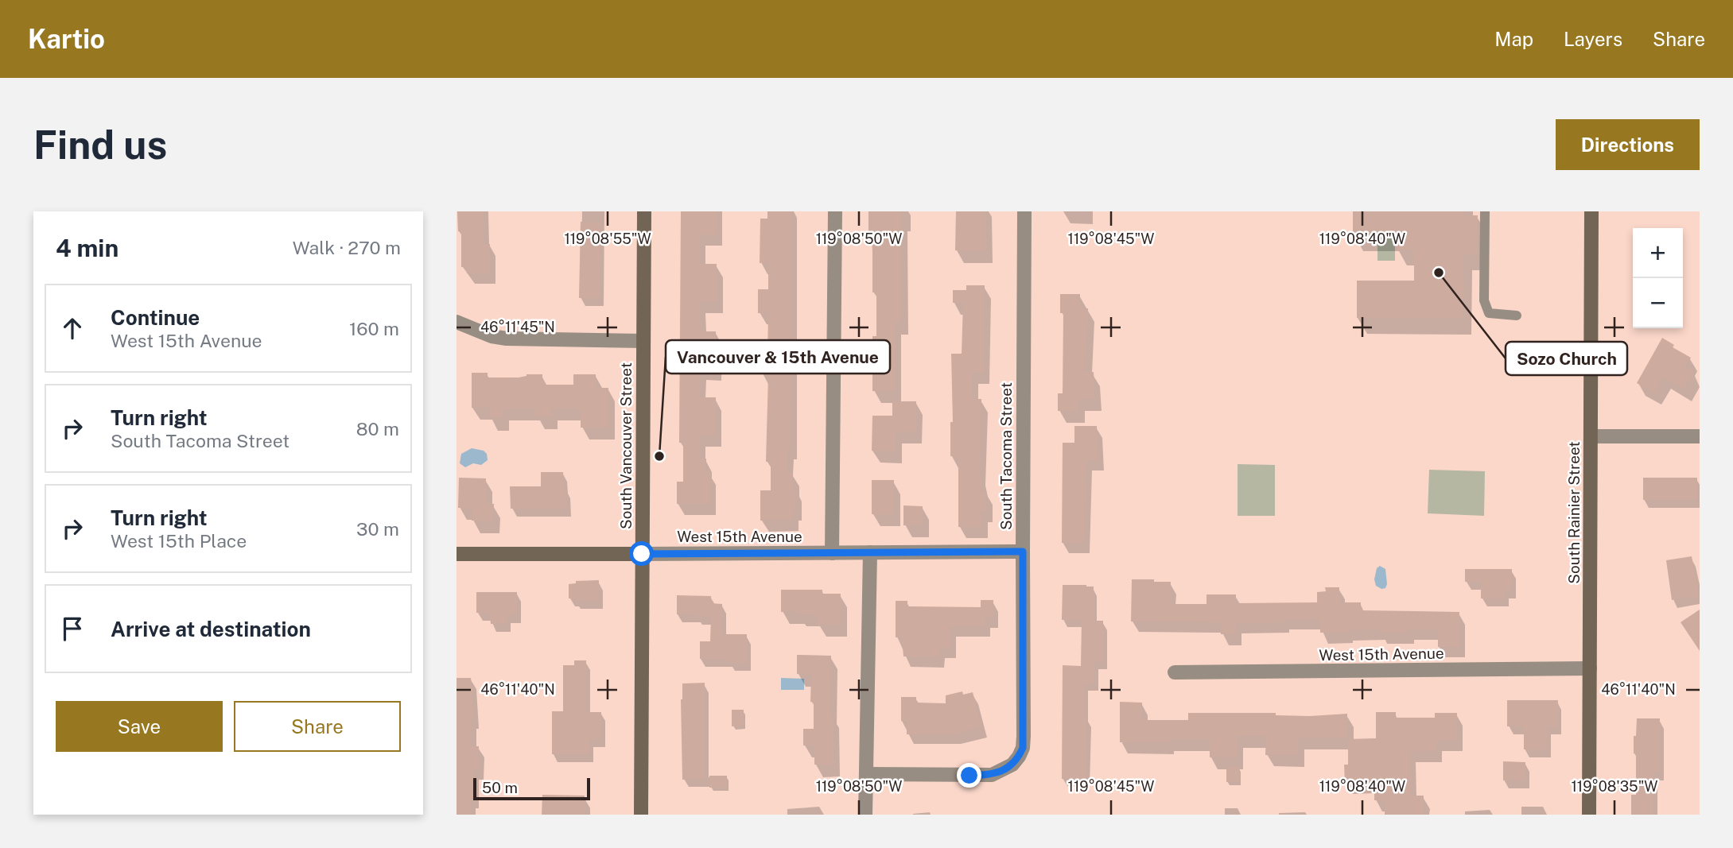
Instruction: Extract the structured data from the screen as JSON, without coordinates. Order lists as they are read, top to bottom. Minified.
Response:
{"streets":{"street":["South Vancouver Street","South Tacoma Street","South Rainier Street","West 15th Avenue"]},"crossings":[["South Vancouver Street","West 15th Avenue"],["South Tacoma Street","West 15th Avenue"],["South Rainier Street","West 15th Avenue"]],"places":["Sozo Church","Vancouver & 15th Avenue"],"scale_bar":"50 m","page":{"header":"Kartio","nav":["Map","Layers","Share"],"buttons":["Directions",["Save","Share"]],"title":"Find us","heading":["4 min","Walk · 270 m"],"map_buttons":["+","−"],"list":[["Continue","West 15th Avenue","160 m"],["Turn right","South Tacoma Street","80 m"],["Turn right","West 15th Place","30 m"],"Arrive at destination"],"scale":"50 m"},"coordinates":["119°08'55\"W","119°08'50\"W","119°08'45\"W","119°08'40\"W","46°11'45\"N","46°11'40\"N","119°08'35\"W"]}
